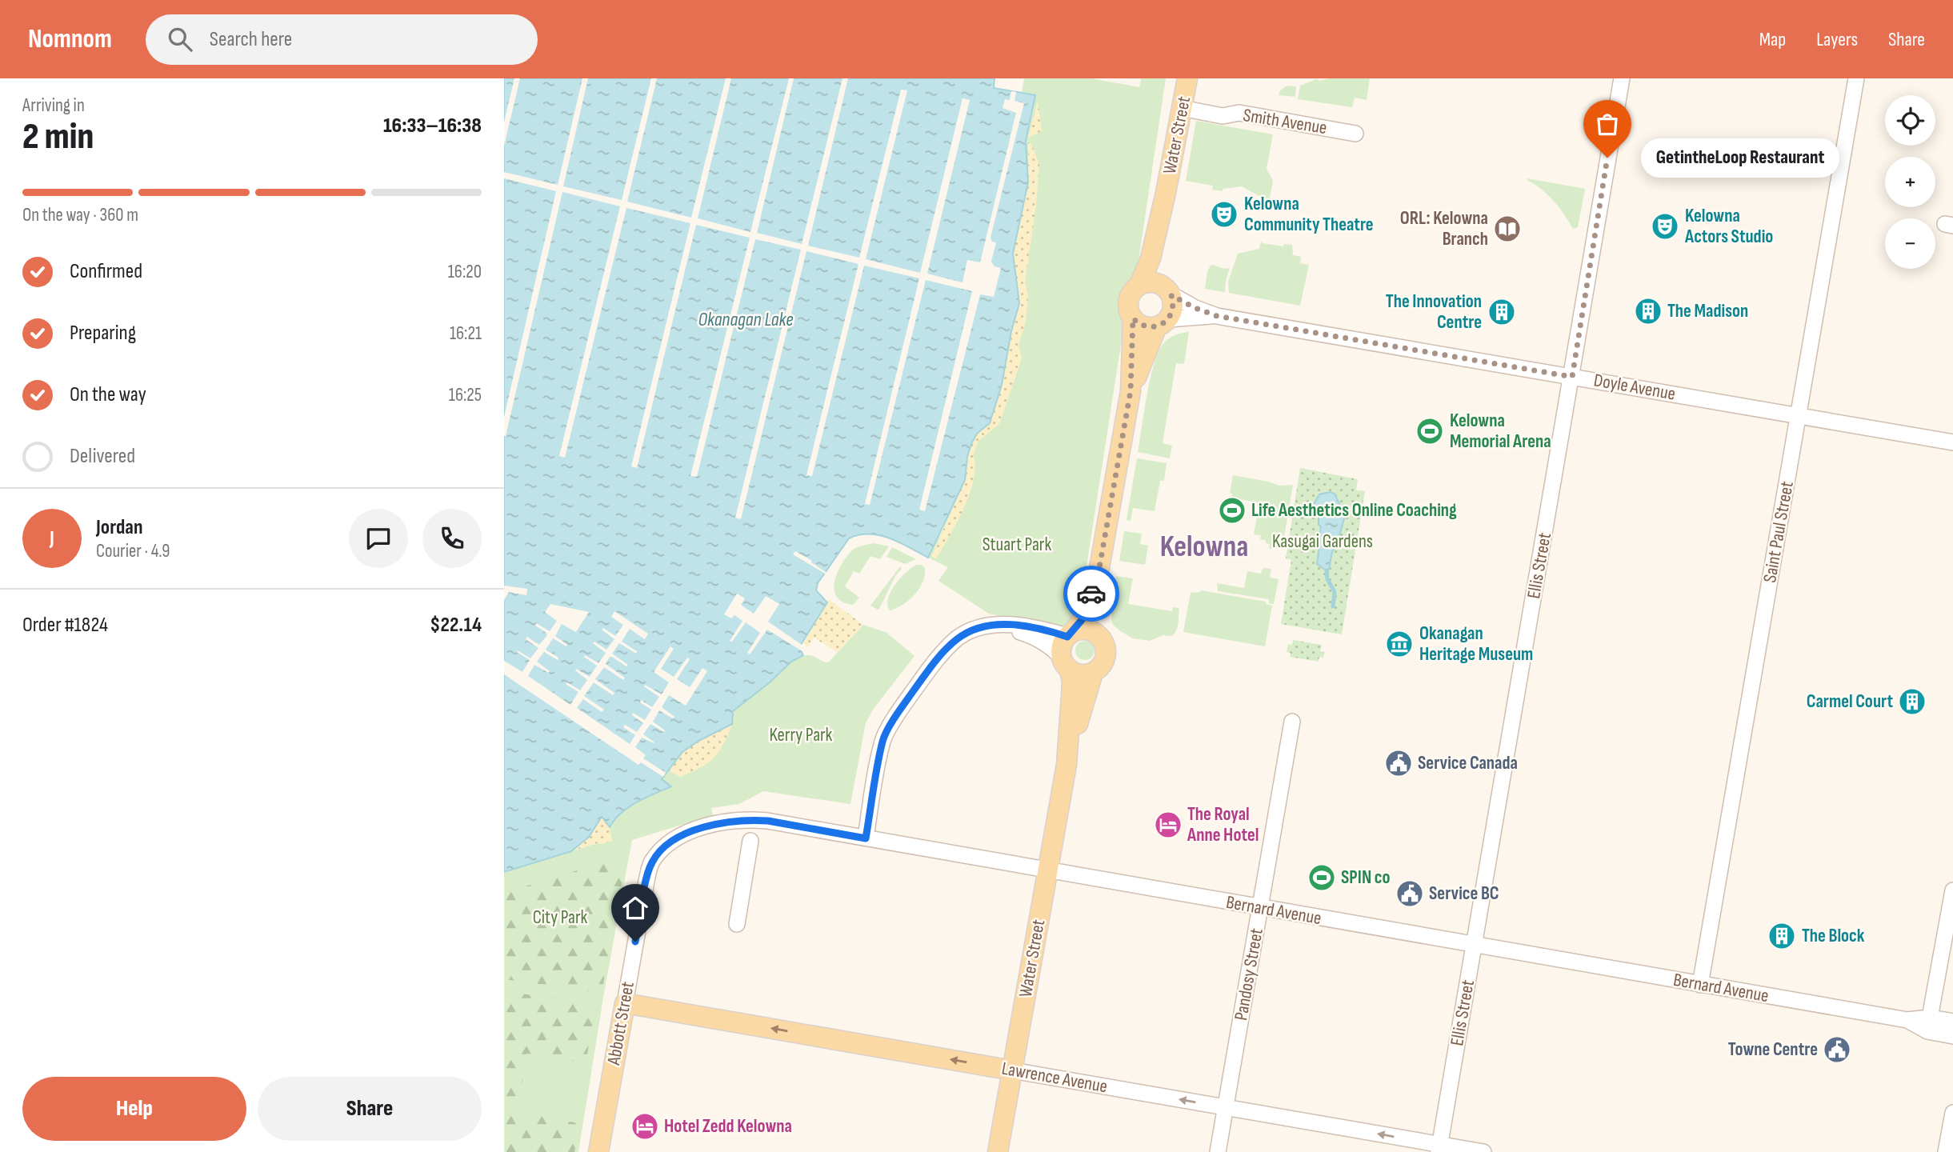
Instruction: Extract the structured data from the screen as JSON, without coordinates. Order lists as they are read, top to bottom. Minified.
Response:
{"streets":{"main road":["Water Street","Abbott Street","Lawrence Avenue"],"street":["Smith Avenue","Doyle Avenue","Saint Paul Street","Ellis Street","Bernard Avenue","Pandosy Street"]},"crossings":[["Smith Avenue","Water Street"],["Water Street","Doyle Avenue"],["Water Street","Bernard Avenue"],["Water Street","Lawrence Avenue"],["Doyle Avenue","Saint Paul Street"],["Doyle Avenue","Ellis Street"],["Saint Paul Street","Bernard Avenue"],["Ellis Street","Bernard Avenue"],["Ellis Street","Lawrence Avenue"],["Bernard Avenue","Pandosy Street"],["Bernard Avenue","Abbott Street"],["Pandosy Street","Lawrence Avenue"],["Abbott Street","Lawrence Avenue"]],"one_way":["Lawrence Avenue"],"districts":["Kelowna"],"water":["Okanagan Lake"],"parks":["Kasugai Gardens","Stuart Park","Kerry Park","City Park"],"places":{"other":["GetintheLoop Restaurant"],"theatre":["Kelowna Community Theatre","Kelowna Actors Studio"],"library":["ORL: Kelowna Branch"],"building":["The Madison","The Innovation Centre","Carmel Court","The Block"],"sports":["Kelowna Memorial Arena","Life Aesthetics Online Coaching","SPIN co"],"museum":["Okanagan Heritage Museum"],"public building":["Service Canada","Service BC","Towne Centre"],"hotel":["The Royal Anne Hotel","Hotel Zedd Kelowna"]},"page":{"header":"Nomnom","search":"Search here","nav":["Map","Layers","Share"],"heading":["2 min","Arriving in","16:33–16:38"],"panel":["Jordan","Courier · 4.9","Order #1824","$22.14"],"map_buttons":["+","−"],"bubble":"GetintheLoop Restaurant","bar":"On the way · 360 m","list":[["Confirmed","16:20"],["Preparing","16:21"],["On the way","16:25"],"Delivered"],"round":"J","buttons":["Help","Share"]}}
